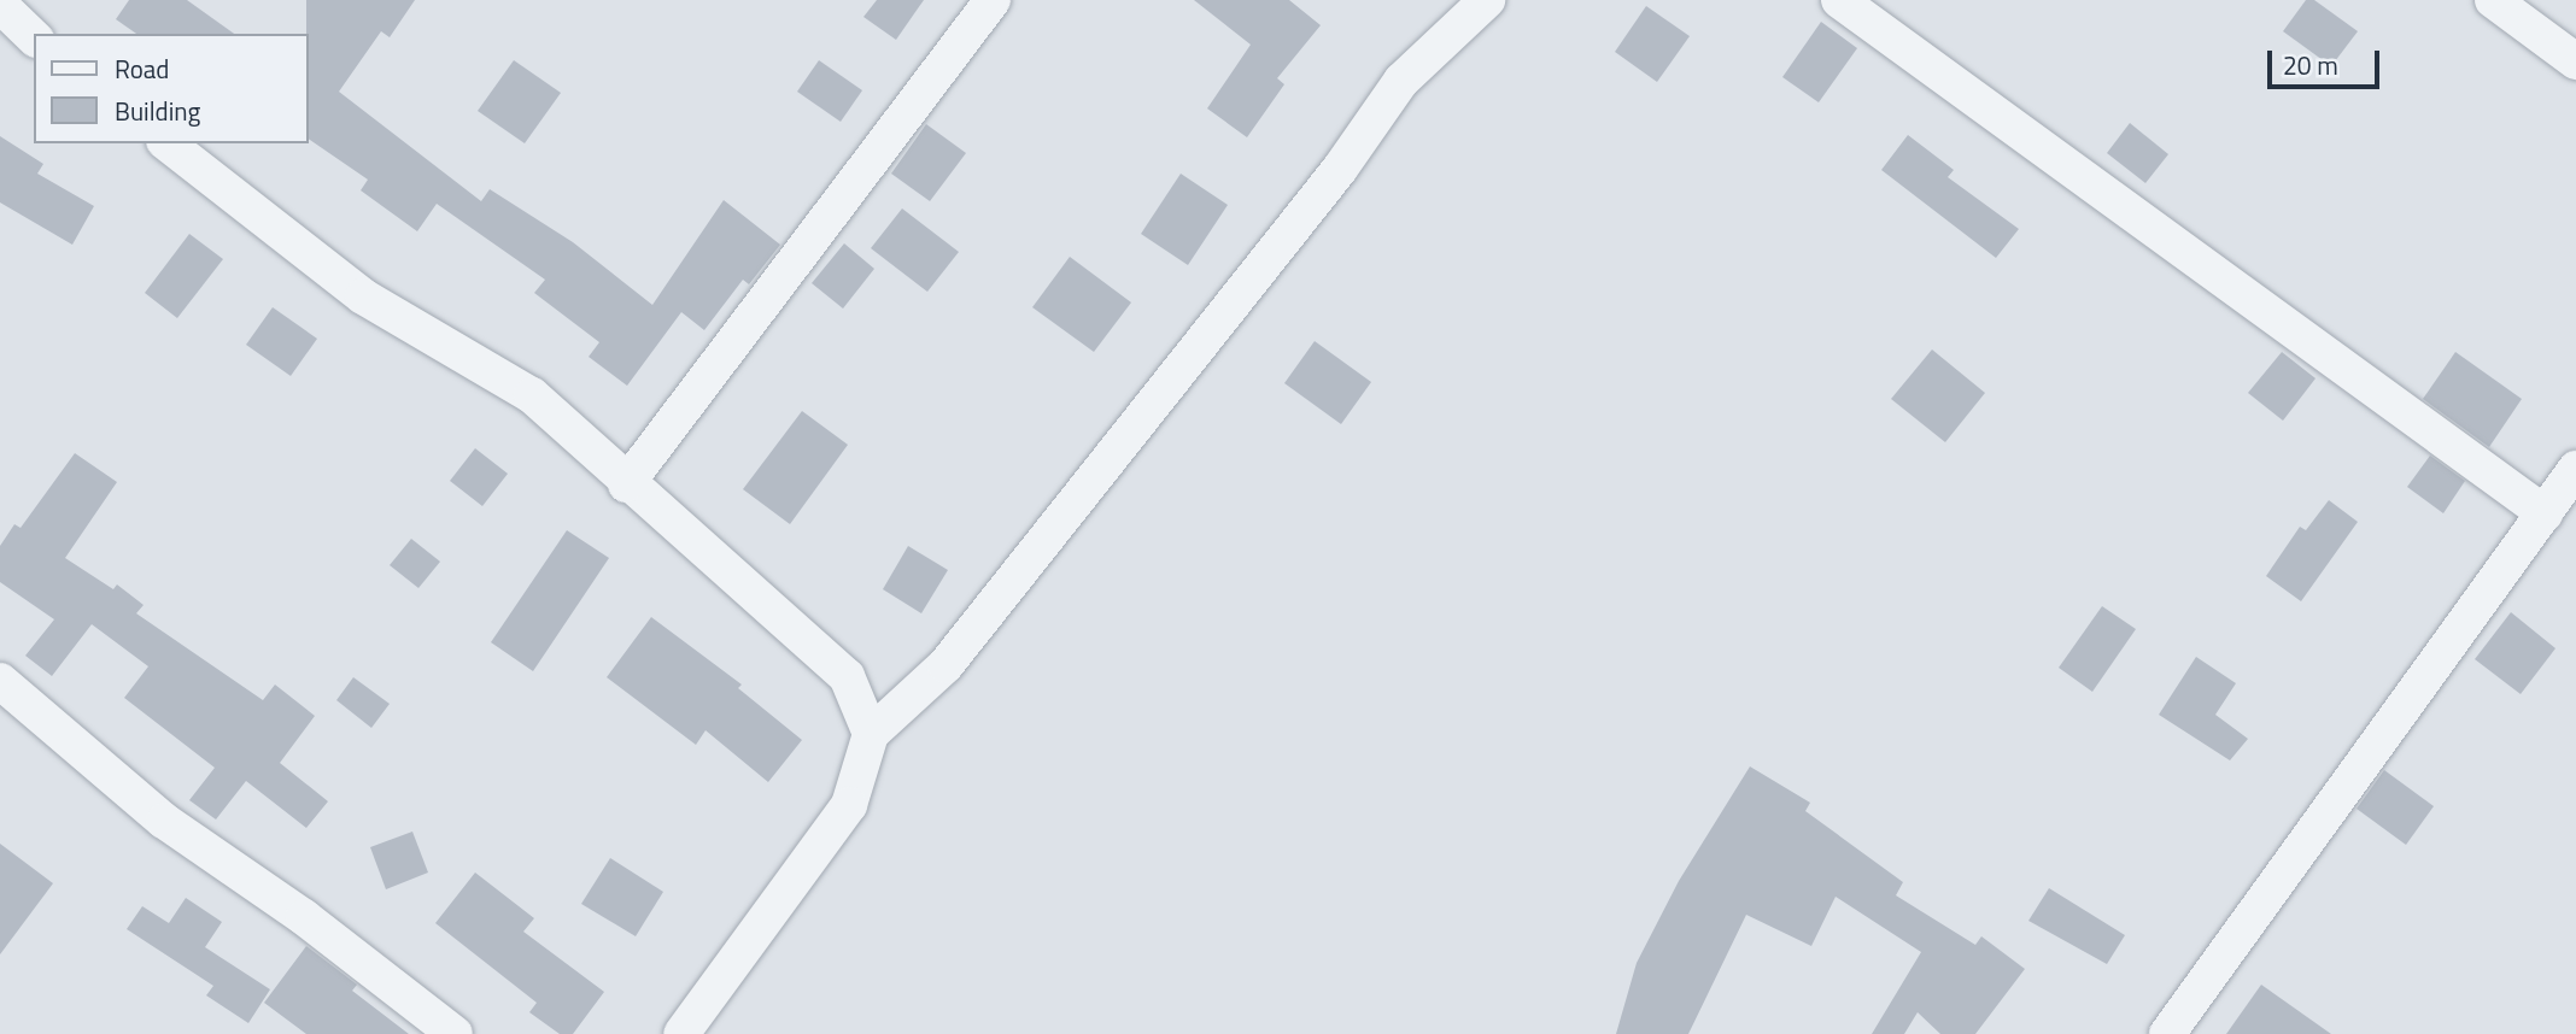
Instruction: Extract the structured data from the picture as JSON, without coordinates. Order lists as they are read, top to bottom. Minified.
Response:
{"legend":["Road","Building"],"scale_bar":"20 m"}
